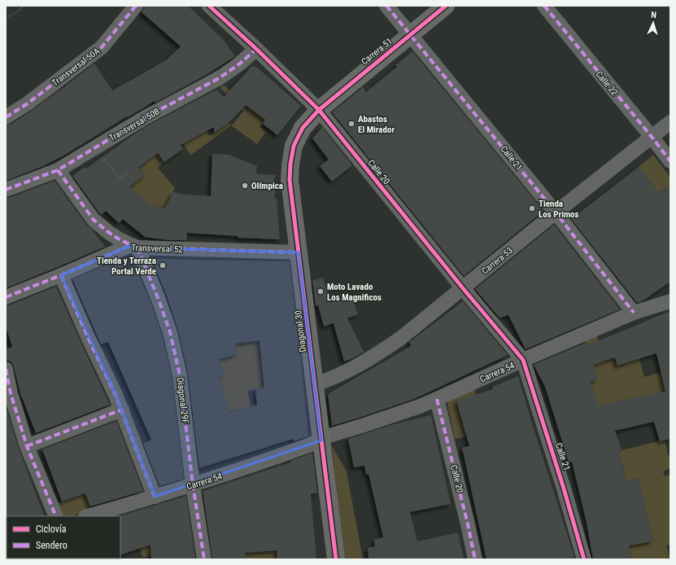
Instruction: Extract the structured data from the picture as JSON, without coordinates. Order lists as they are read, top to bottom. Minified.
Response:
{"streets":{"street":["Carrera 51","Transversal 50A","Calle 22","Transversal 50B","Calle 21","Calle 20","Transversal 52","Carrera 53","Diagonal 30","Carrera 54","Diagonal 29F"]},"crossings":[["Carrera 51","Calle 21"],["Carrera 51","Calle 20"],["Carrera 51","Diagonal 30"],["Calle 22","Carrera 53"],["Transversal 50B","Calle 20"],["Calle 21","Calle 20"],["Calle 21","Carrera 53"],["Calle 21","Carrera 54"],["Calle 20","Carrera 53"],["Calle 20","Diagonal 30"],["Calle 20","Carrera 54"],["Transversal 52","Diagonal 30"],["Transversal 52","Diagonal 29F"],["Carrera 53","Diagonal 30"],["Diagonal 30","Carrera 54"],["Carrera 54","Diagonal 29F"]],"places":["Abastos El Mirador","Olímpica","Tienda Los Primos","Tienda y Terraza Portal Verde","Moto Lavado Los Magnificos"],"legend":["Ciclovía","Sendero"],"north":"top"}
